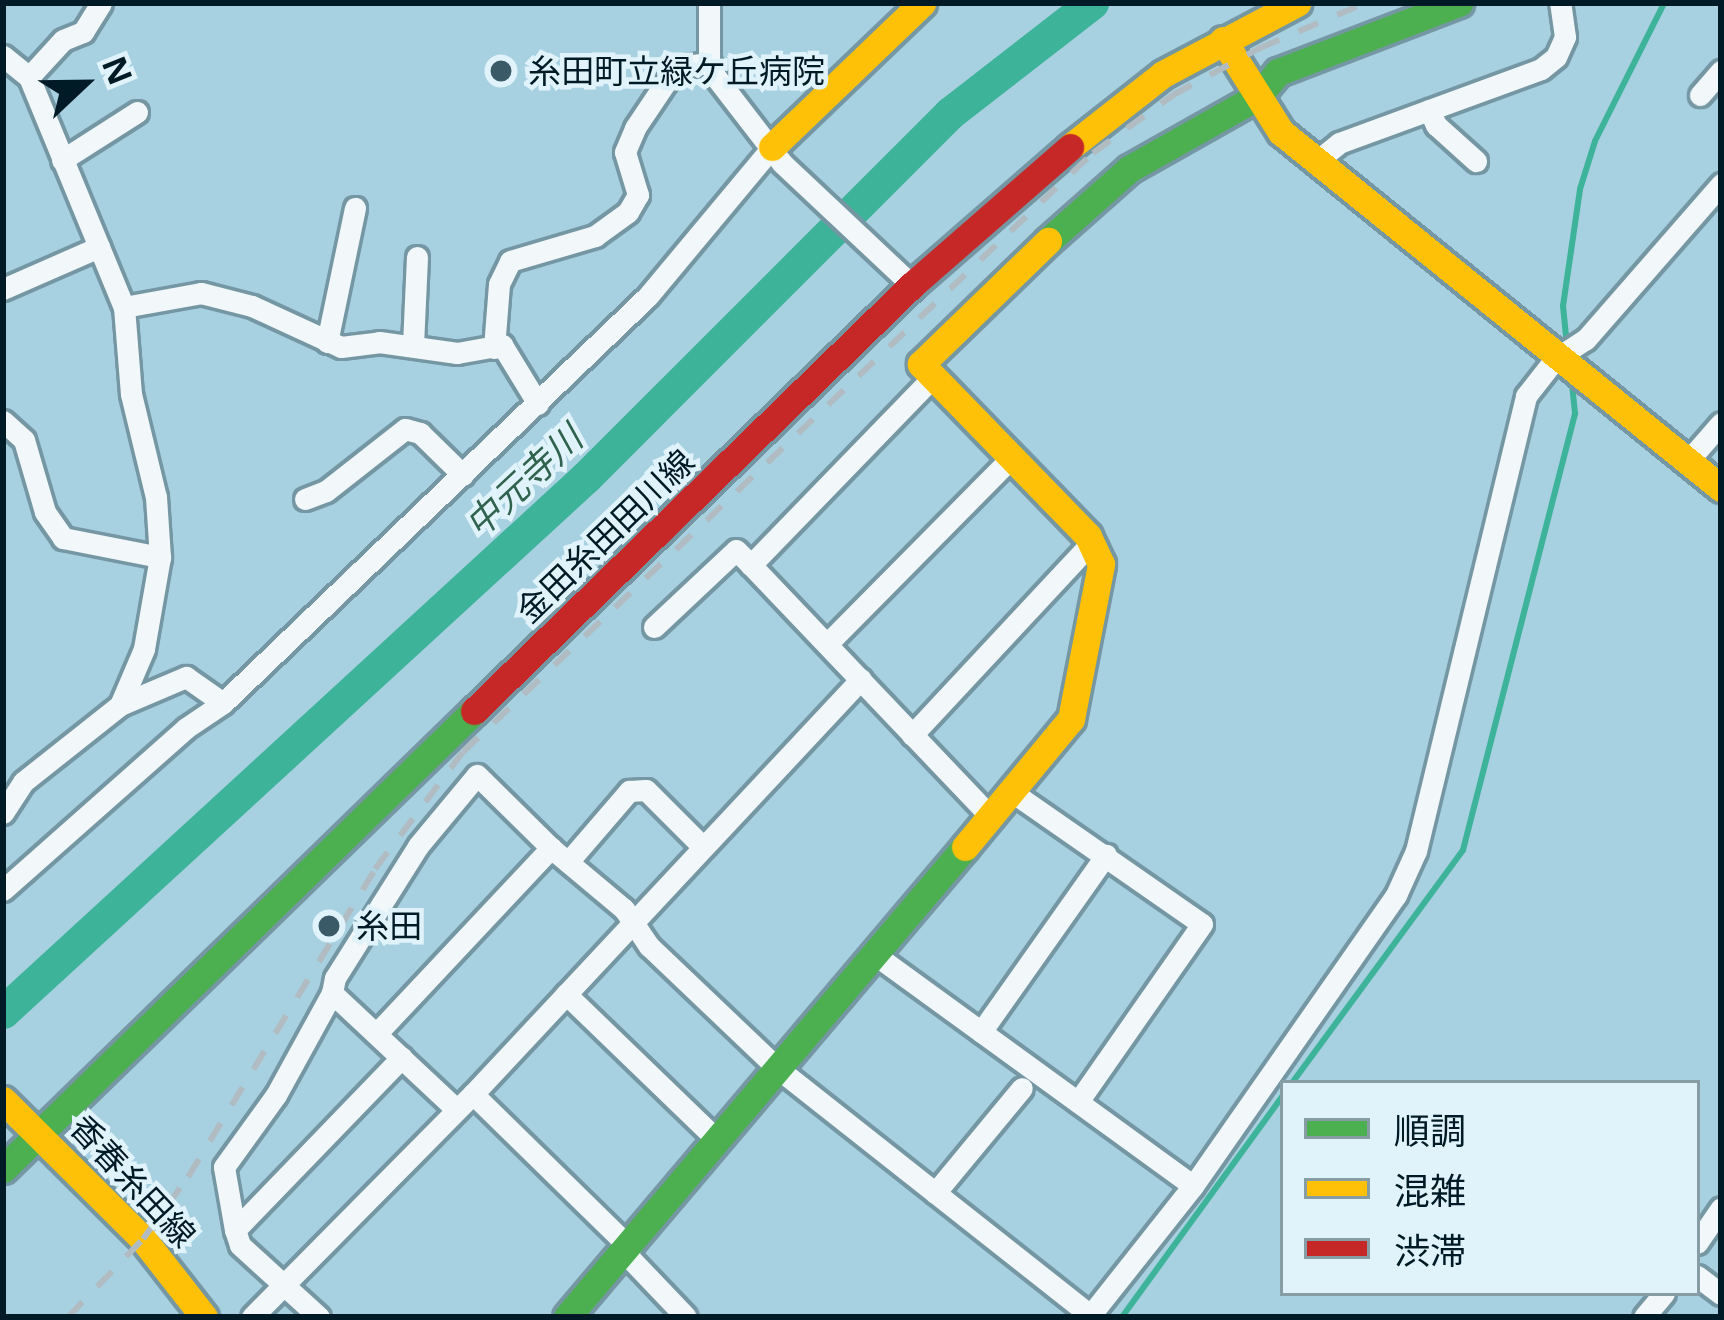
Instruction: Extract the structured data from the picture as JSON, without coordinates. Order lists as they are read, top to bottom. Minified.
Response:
{"streets":{"street":["金田糸田田川線","香春糸田線"]},"crossings":[["金田糸田田川線","香春糸田線"]],"water":["中元寺川"],"places":["糸田町立緑ケ丘病院","糸田"],"legend":["順調","混雑","渋滞"],"north":"right"}
